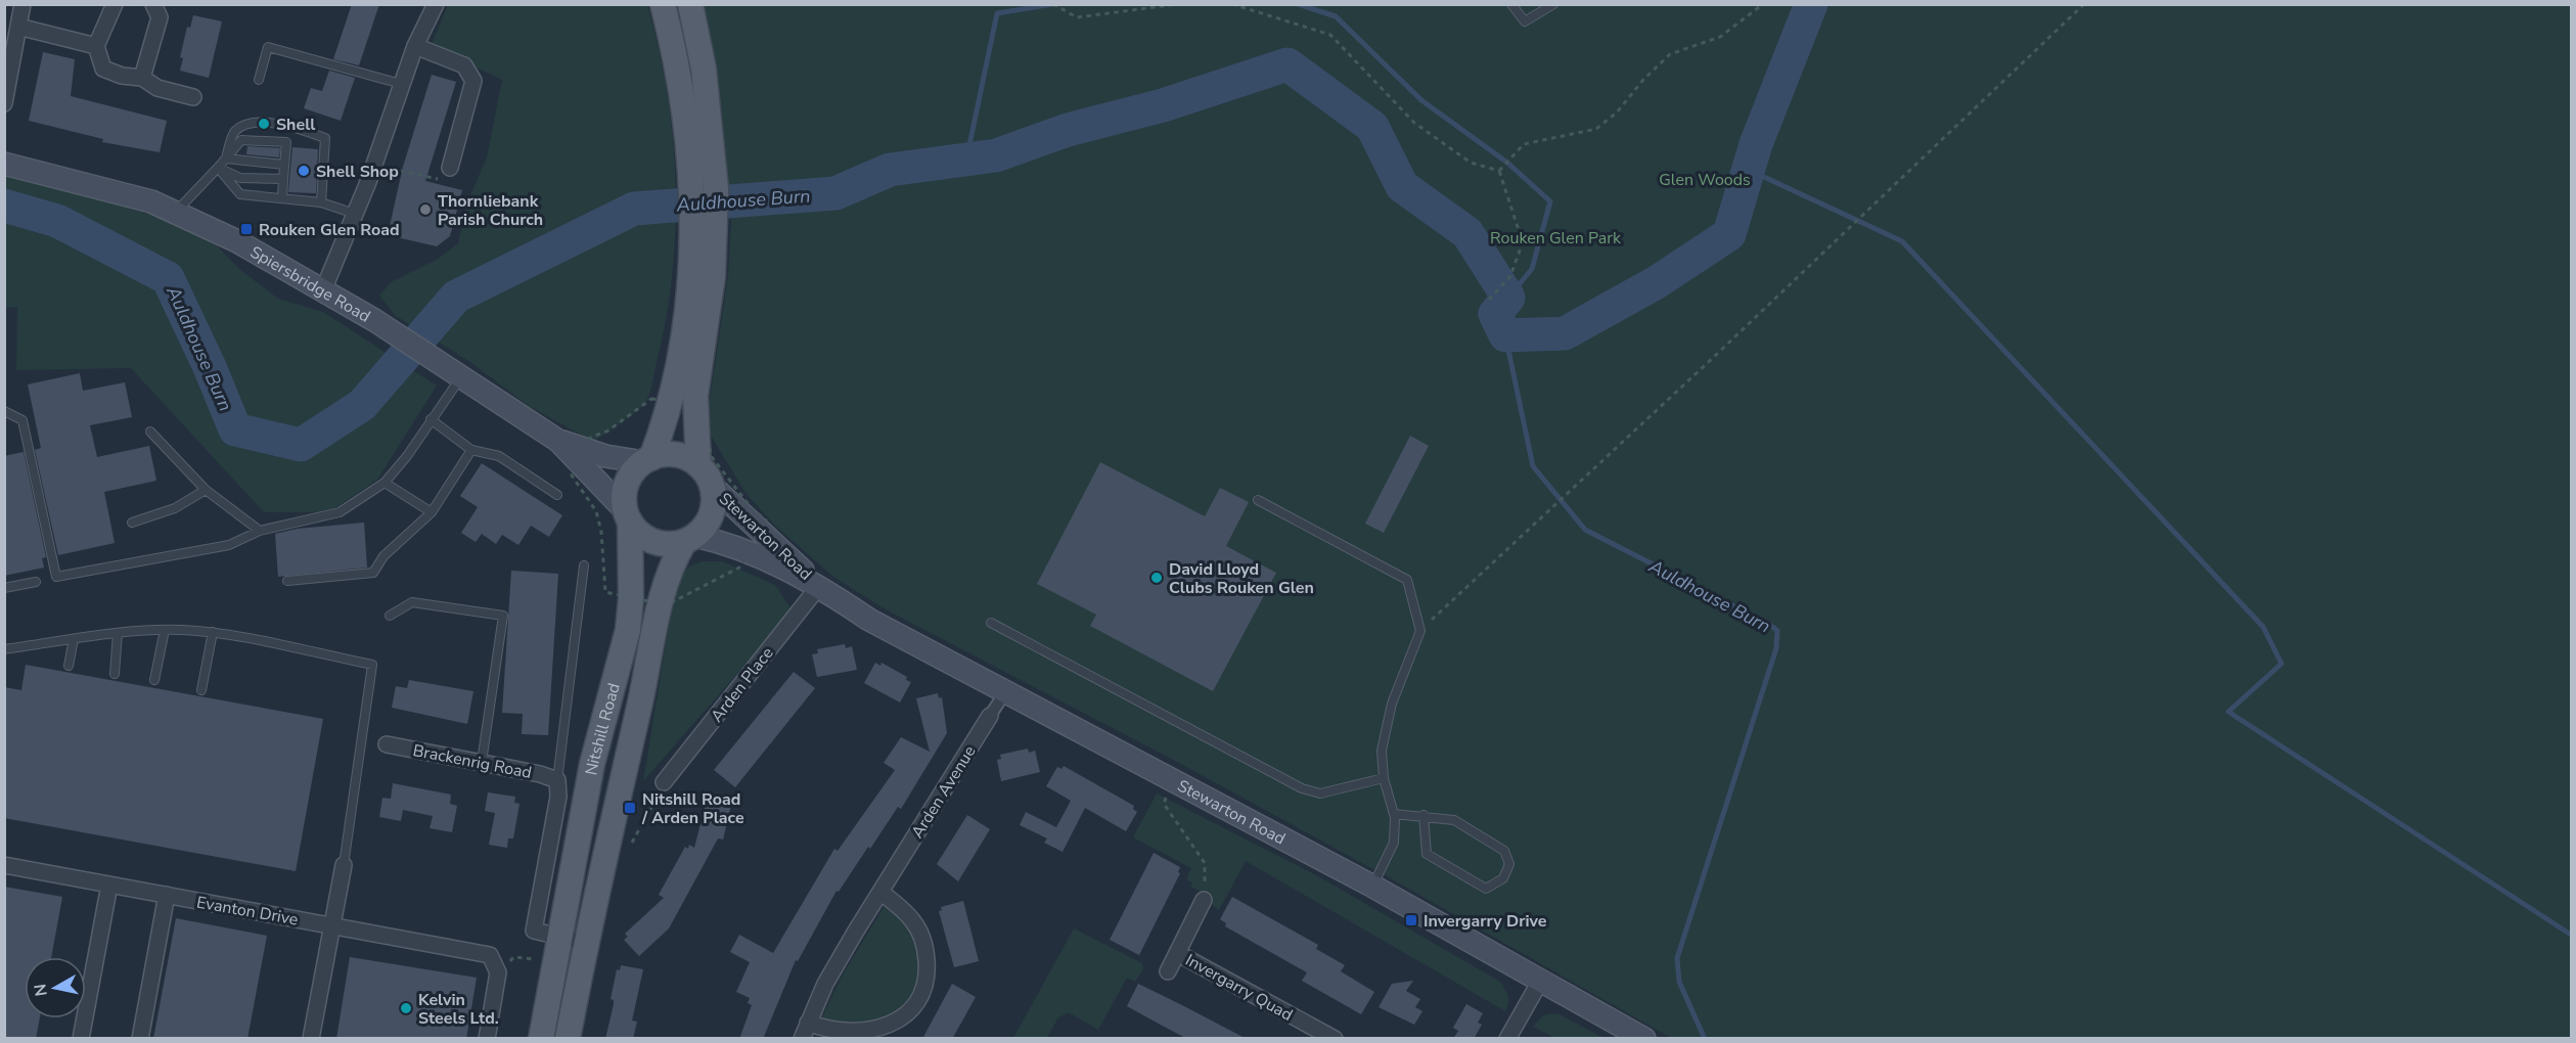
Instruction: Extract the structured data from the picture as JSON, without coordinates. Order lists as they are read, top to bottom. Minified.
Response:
{"streets":{"main road":["Spiersbridge Road","Stewarton Road","Nitshill Road"],"street":["Arden Place","Brackenrig Road","Arden Avenue","Evanton Drive","Invergarry Quad"]},"crossings":[["Spiersbridge Road","Stewarton Road"],["Spiersbridge Road","Nitshill Road"],["Stewarton Road","Arden Place"],["Stewarton Road","Nitshill Road"],["Stewarton Road","Arden Avenue"]],"water":["Auldhouse Burn"],"parks":["Glen Woods","Rouken Glen Park"],"places":{"other":["Shell","Shell Shop","Thornliebank Parish Church","David Lloyd Clubs Rouken Glen","Kelvin Steels Ltd."],"transit":["Rouken Glen Road","Nitshill Road / Arden Place","Invergarry Drive"]},"north":"left"}
